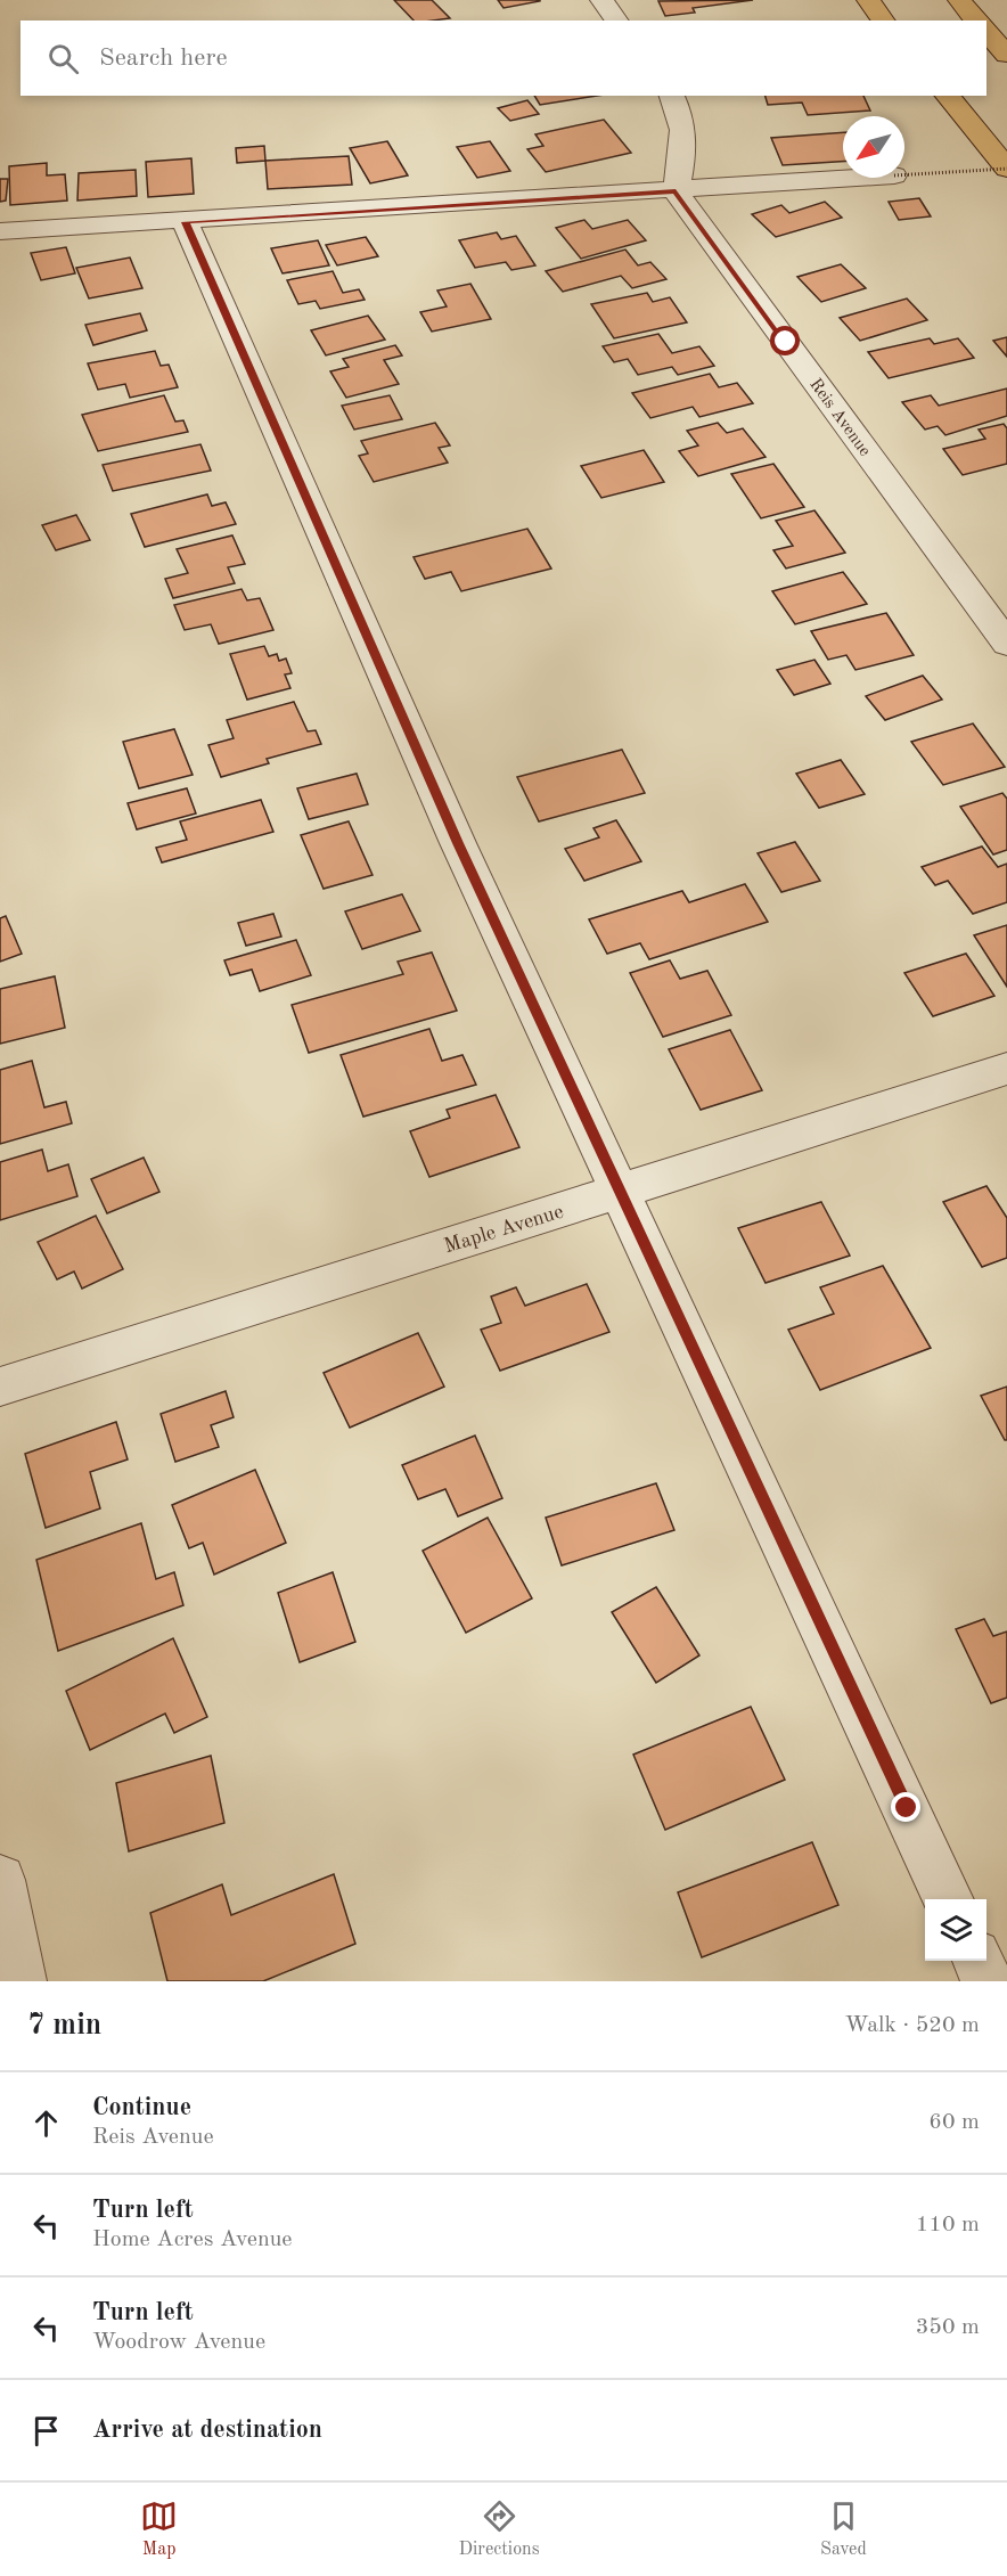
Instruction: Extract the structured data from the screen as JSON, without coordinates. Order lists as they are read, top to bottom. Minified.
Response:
{"streets":{"street":["Reis Avenue","Maple Avenue"]},"north":"bottom left","page":{"search":"Search here","heading":["7 min","Walk · 520 m"],"list":[["Continue","Reis Avenue","60 m"],["Turn left","Home Acres Avenue","110 m"],["Turn left","Woodrow Avenue","350 m"],"Arrive at destination"],"nav":["Map","Directions","Saved"]}}
